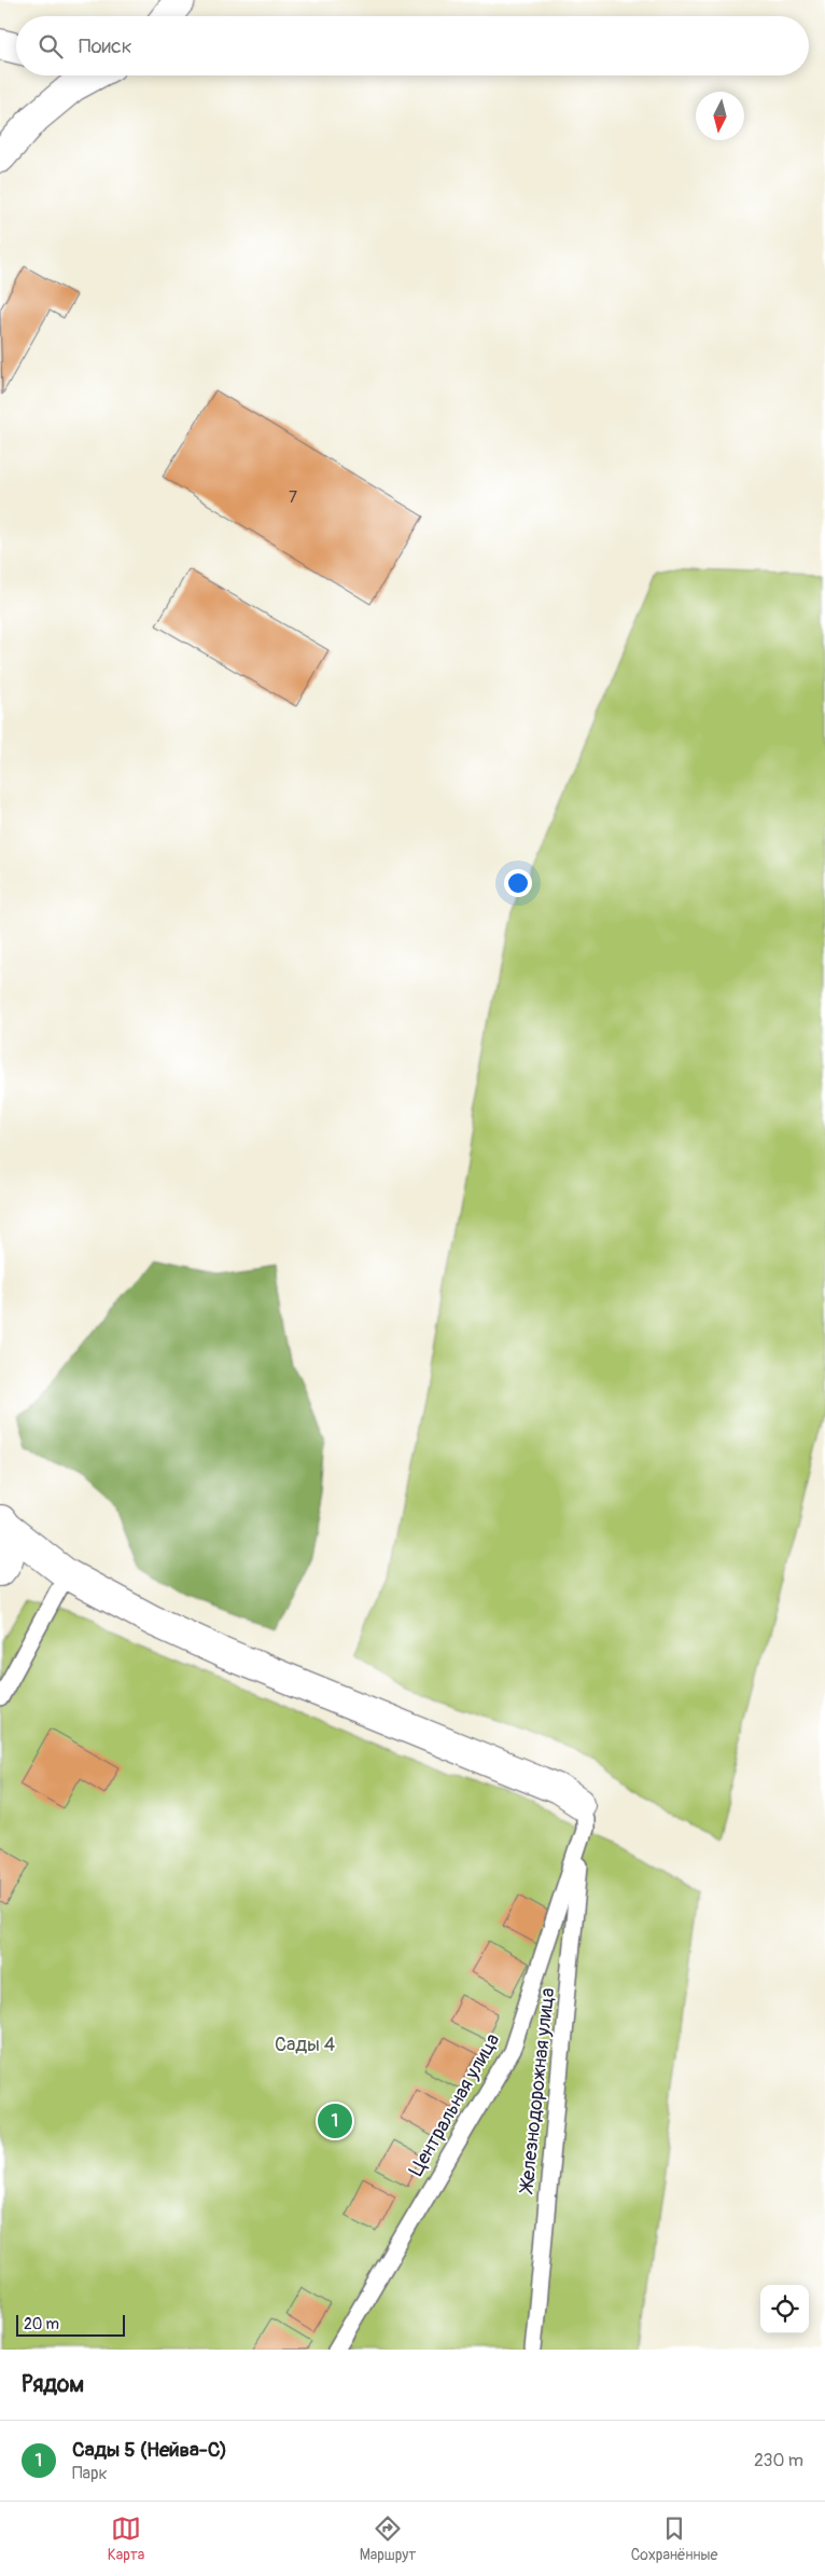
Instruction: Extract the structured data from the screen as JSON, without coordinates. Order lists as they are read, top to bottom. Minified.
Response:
{"streets":{"lane":["Железнодорожная улица","Центральная улица"]},"crossings":[["Железнодорожная улица","Центральная улица"]],"parks":["Сады 4"],"house_numbers":["7"],"scale_bar":"20 m","north":"bottom","page":{"search":"Поиск","pins":"1","scale":"20 m","heading":"Рядом","list":[{"mark":"1","name":"Сады 5 (Нейва-С)","note":"Парк","value":"230 m"}],"nav":["Карта","Маршрут","Сохранённые"]}}
